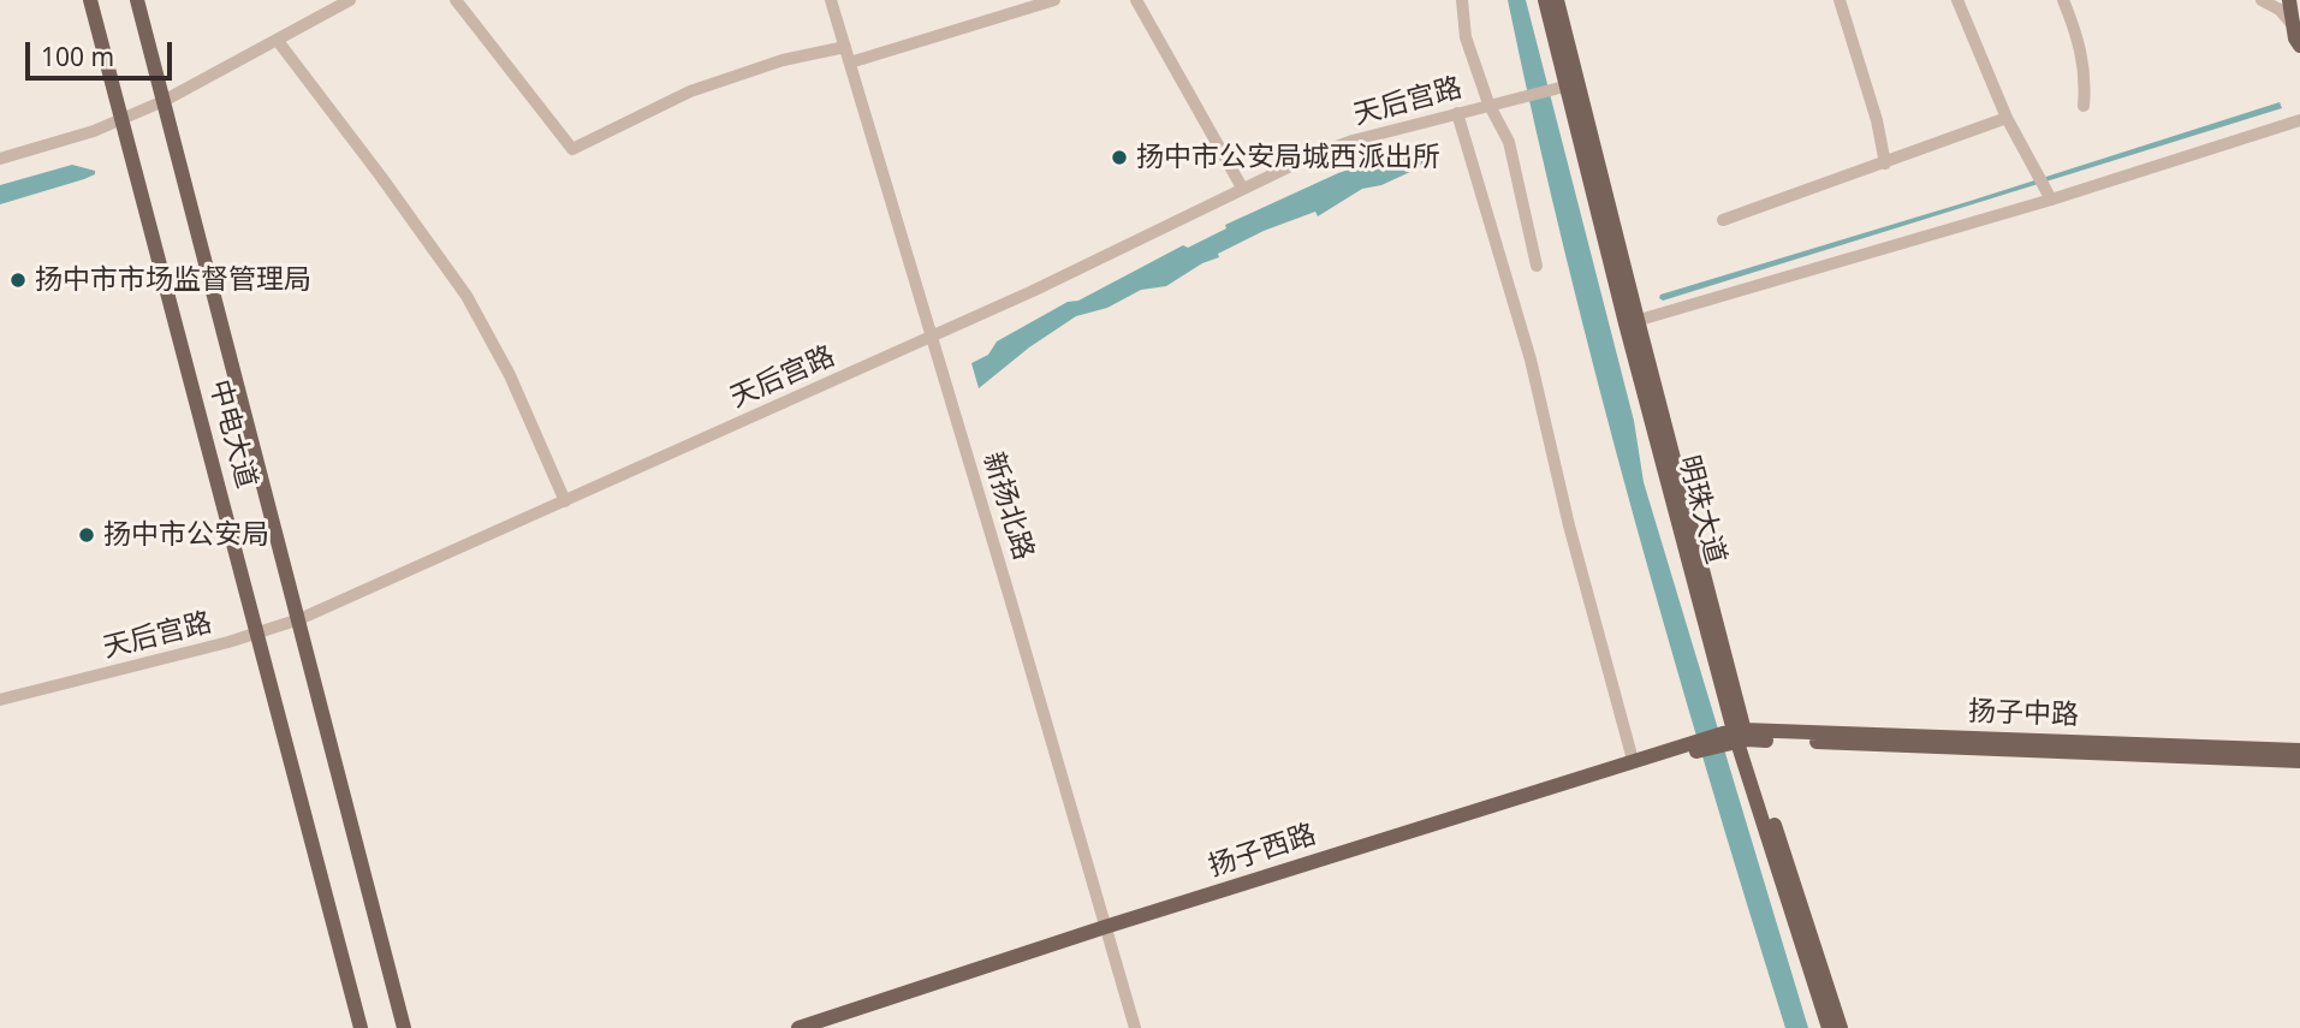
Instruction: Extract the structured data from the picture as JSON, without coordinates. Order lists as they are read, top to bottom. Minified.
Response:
{"streets":{"main road":["中电大道","明珠大道","扬子中路","扬子西路"],"street":["天后宫路","新扬北路"]},"crossings":[["天后宫路","中电大道"],["天后宫路","新扬北路"],["天后宫路","明珠大道"],["新扬北路","扬子西路"],["明珠大道","扬子中路"],["明珠大道","扬子西路"],["扬子中路","扬子西路"]],"places":["扬中市公安局城西派出所","扬中市市场监督管理局","扬中市公安局"],"scale_bar":"100 m"}
